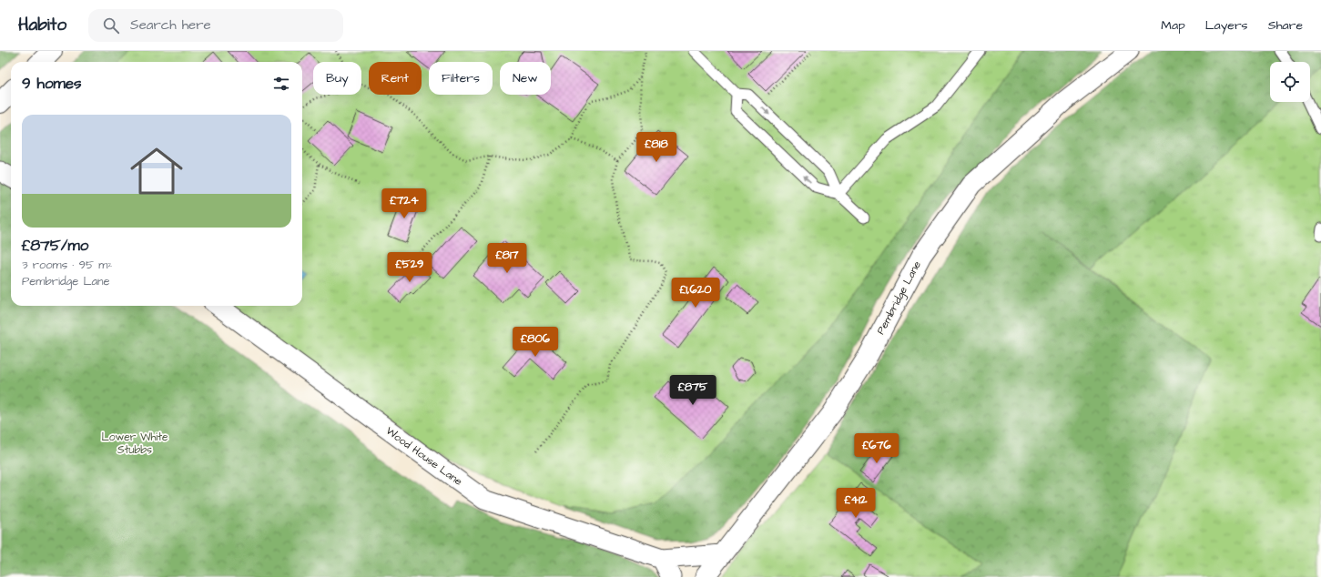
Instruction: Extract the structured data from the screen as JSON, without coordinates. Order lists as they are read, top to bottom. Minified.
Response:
{"streets":{"street":["Pembridge Lane","Wood House Lane"]},"crossings":[["Pembridge Lane","Wood House Lane"]],"parks":["Lower White Stubbs"],"page":{"header":"Habito","search":"Search here","nav":["Map","Layers","Share"],"chip":["Buy","Rent","Filters","New"],"heading":"9 homes","list":[{"name":"£875/mo","note":"3 rooms · 95 m² · Pembridge Lane"}],"price":["£818","£724","£817","£529","£1,620","£806","£875","£676","£412"]}}
